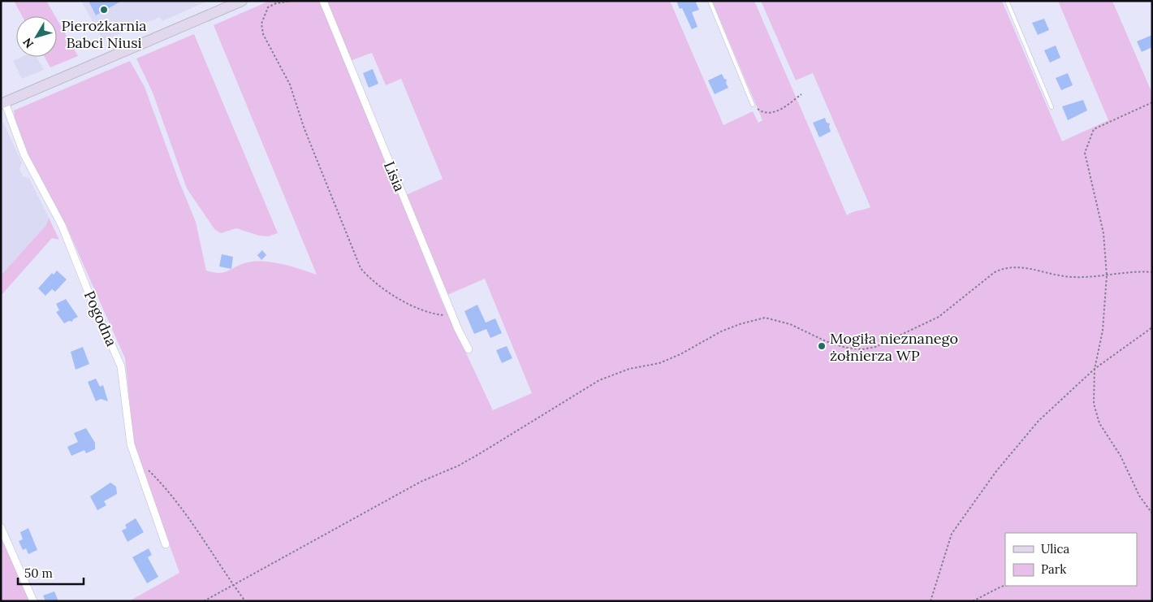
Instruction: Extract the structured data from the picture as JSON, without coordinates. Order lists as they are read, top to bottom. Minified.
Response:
{"streets":{"street":["Lisia","Pogodna"]},"places":["Pierożkarnia Babci Niusi","Mogiła nieznanego żołnierza WP"],"legend":["Ulica","Park"],"scale_bar":"50 m","north":"bottom left"}
